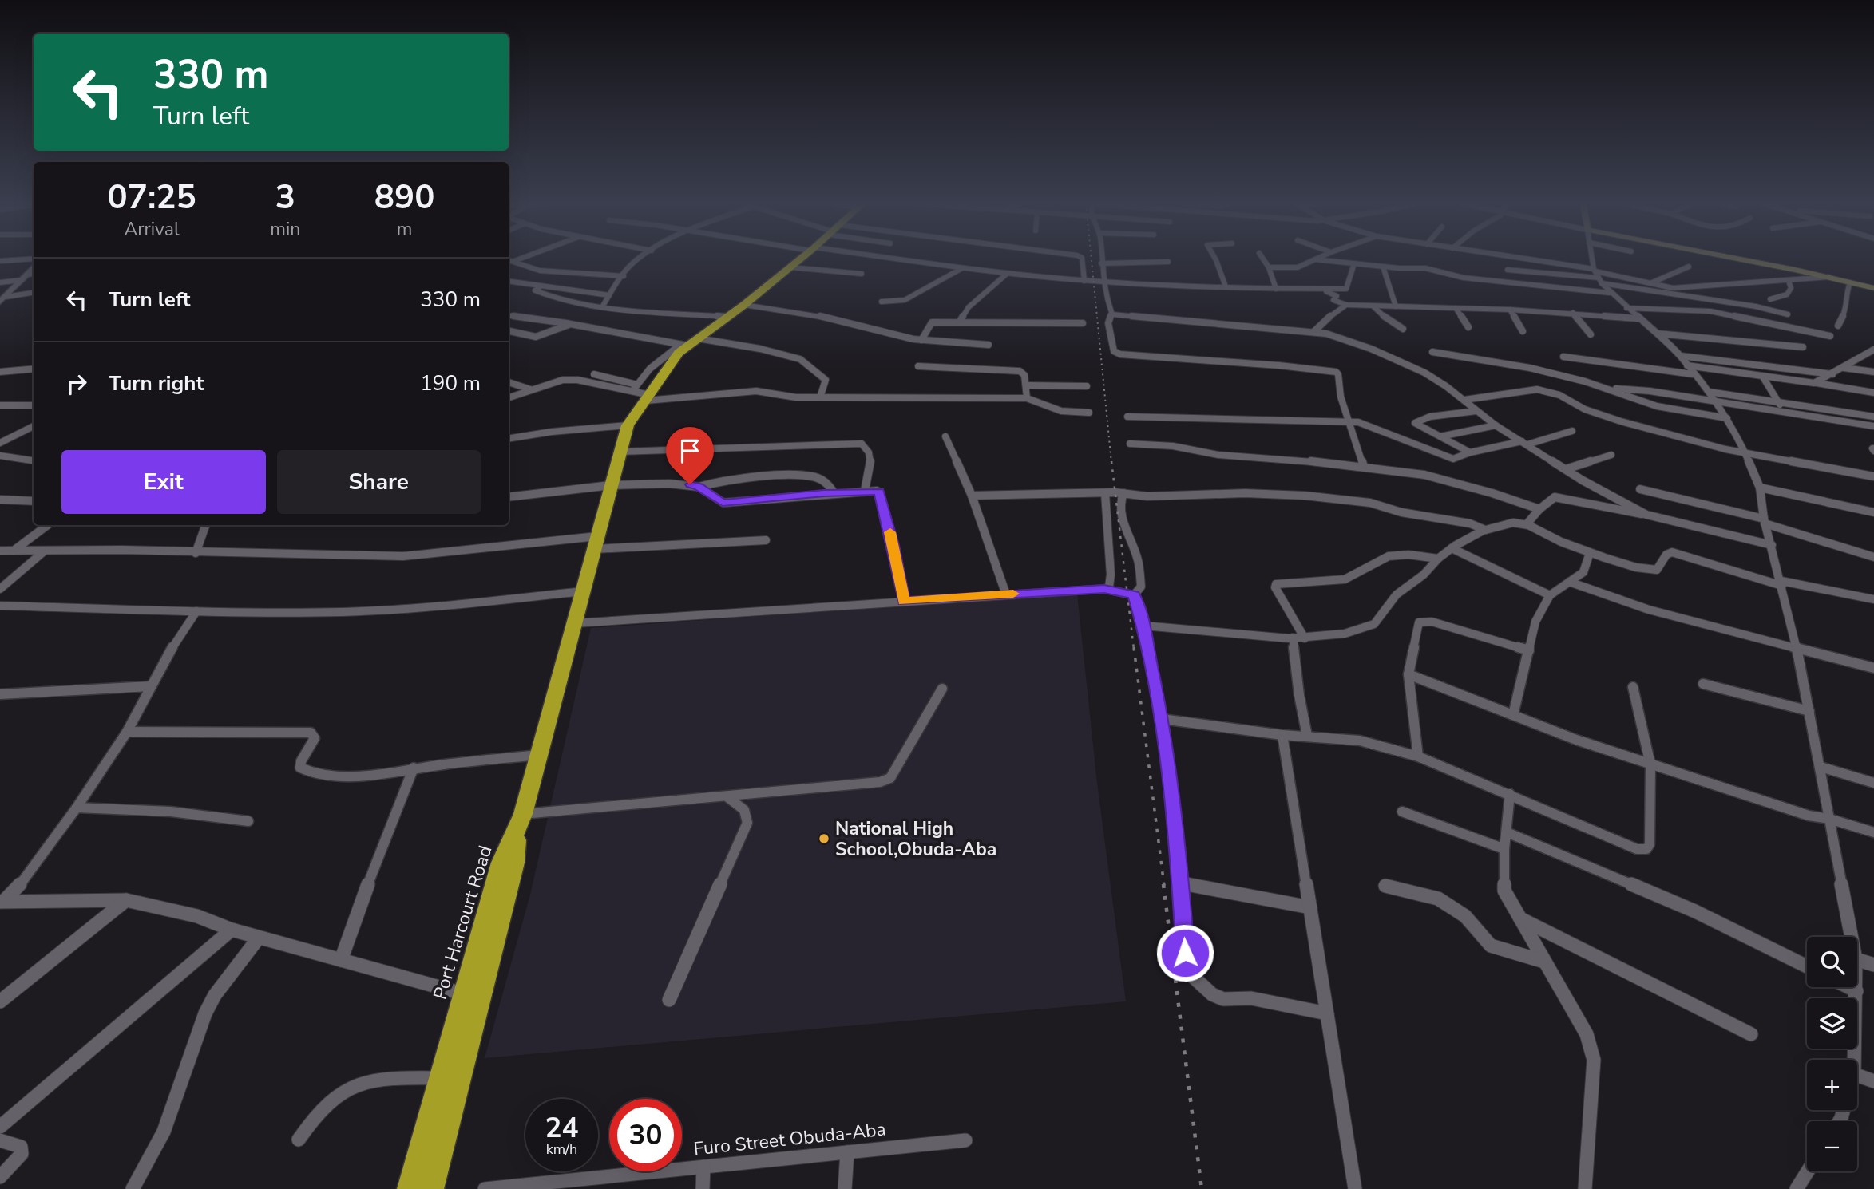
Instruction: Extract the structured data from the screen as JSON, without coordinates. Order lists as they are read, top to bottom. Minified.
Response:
{"streets":{"highway":["Port Harcourt Road"],"street":["Furo Street Obuda-Aba"]},"places":["National High School,Obuda-Aba"],"page":{"turn":["330 m","Turn left"],"eta":["07:25","Arrival","3","min","890","m"],"list":[{"name":"Turn left","value":"330 m"},{"name":"Turn right","value":"190 m"}],"buttons":["Exit","Share"],"map_buttons":["+","−"],"speed":"24 km/h","limit":"30"}}
